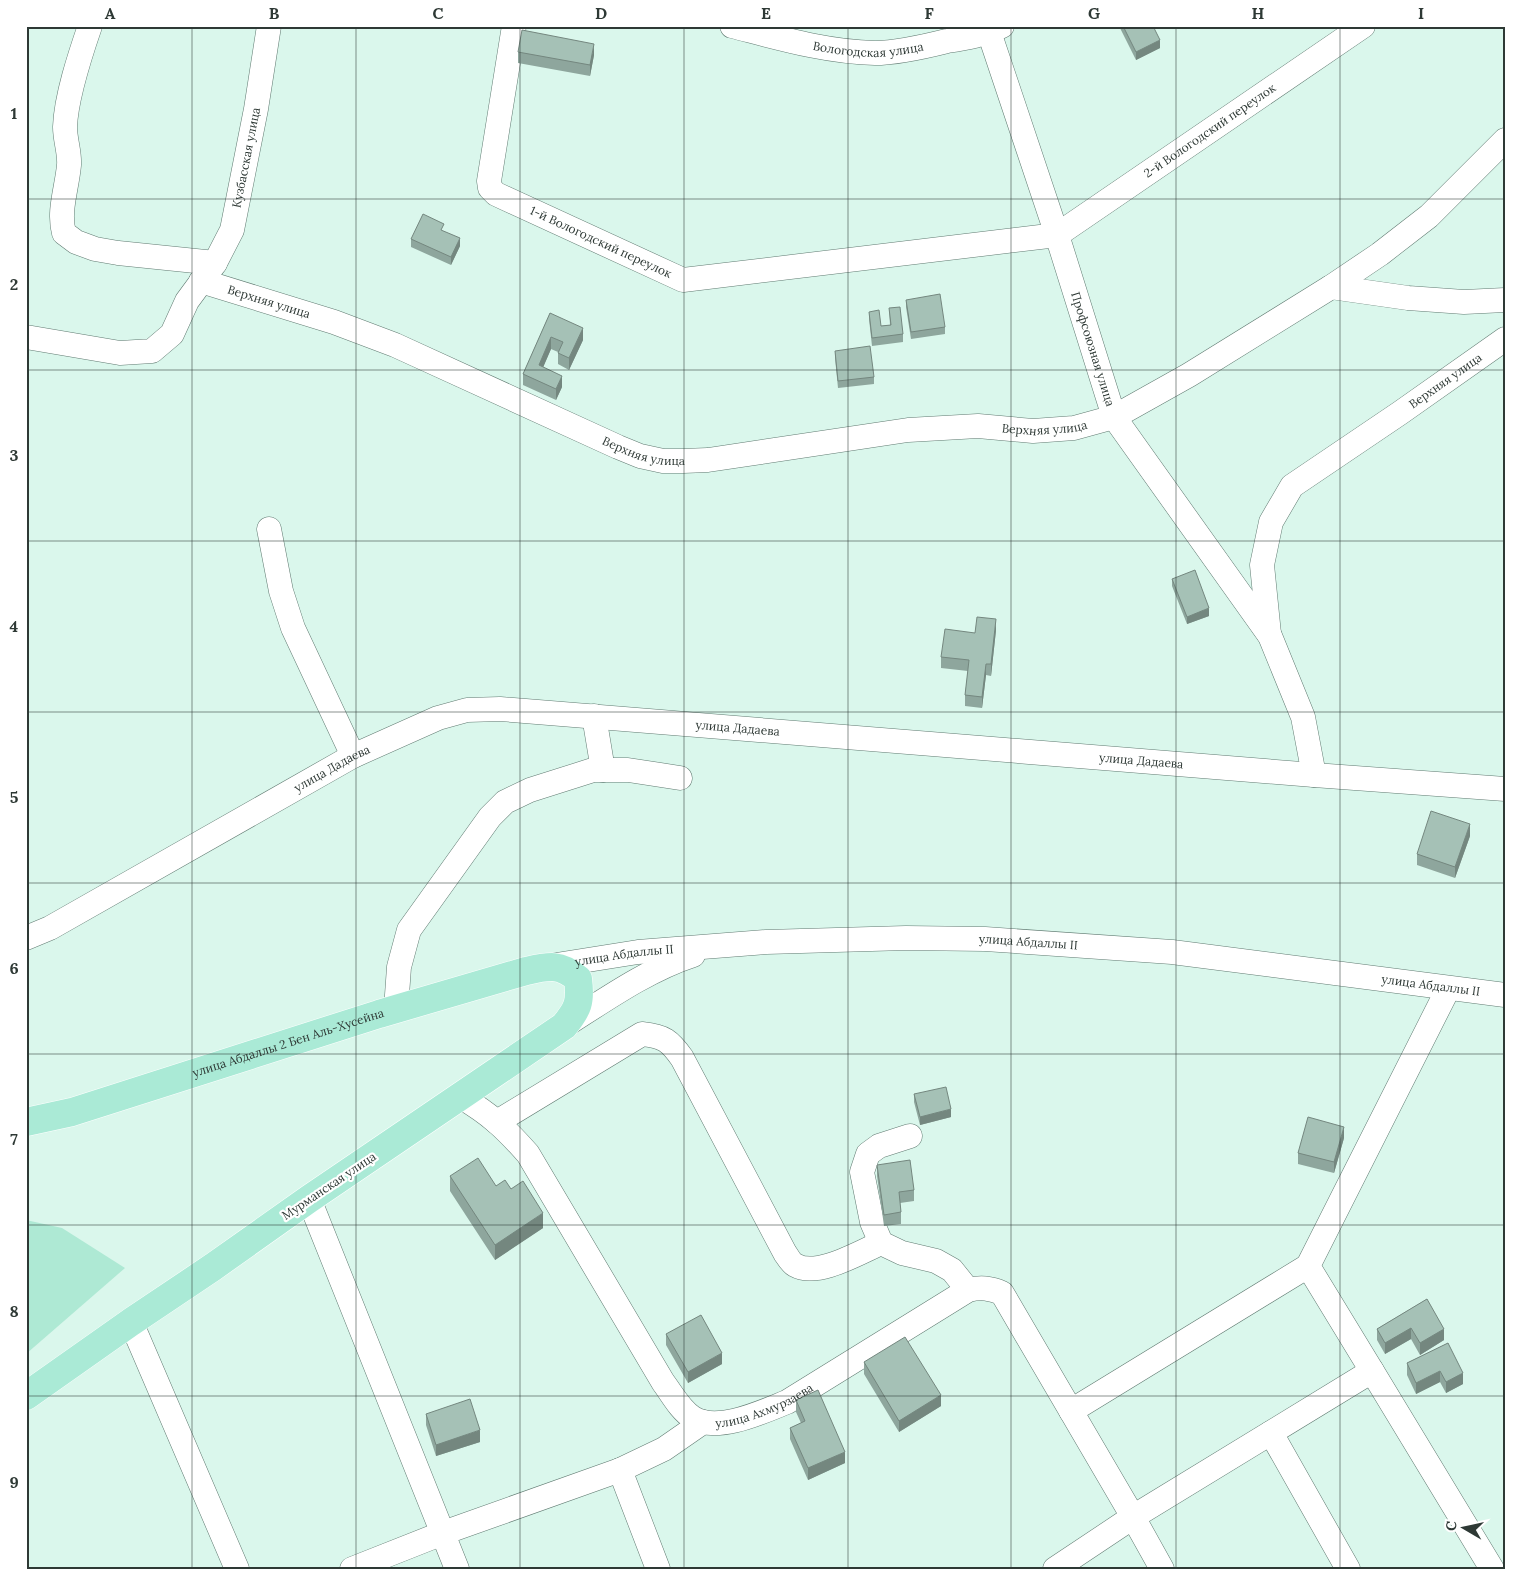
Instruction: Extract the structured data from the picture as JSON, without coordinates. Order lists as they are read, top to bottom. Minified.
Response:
{"streets":{"main road":["улица Абдаллы 2 Бен Аль-Хусейна","Мурманская улица"],"street":["Вологодская улица","2-й Вологодский переулок","Кузбасская улица","1-й Вологодский переулок","Верхняя улица","Профсоюзная улица","улица Дадаева","улица Абдаллы II","улица Ахмурзаева"]},"crossings":[["Вологодская улица","Профсоюзная улица"],["2-й Вологодский переулок","1-й Вологодский переулок"],["2-й Вологодский переулок","Профсоюзная улица"],["Кузбасская улица","Верхняя улица"],["1-й Вологодский переулок","Профсоюзная улица"],["Верхняя улица","Профсоюзная улица"],["улица Абдаллы II","улица Абдаллы 2 Бен Аль-Хусейна"],["улица Абдаллы II","Мурманская улица"],["улица Абдаллы 2 Бен Аль-Хусейна","Мурманская улица"],["Мурманская улица","улица Ахмурзаева"]],"north":"left","grid":{"columns":["A","B","C","D","E","F","G","H","I"],"rows":["1","2","3","4","5","6","7","8","9"]}}
